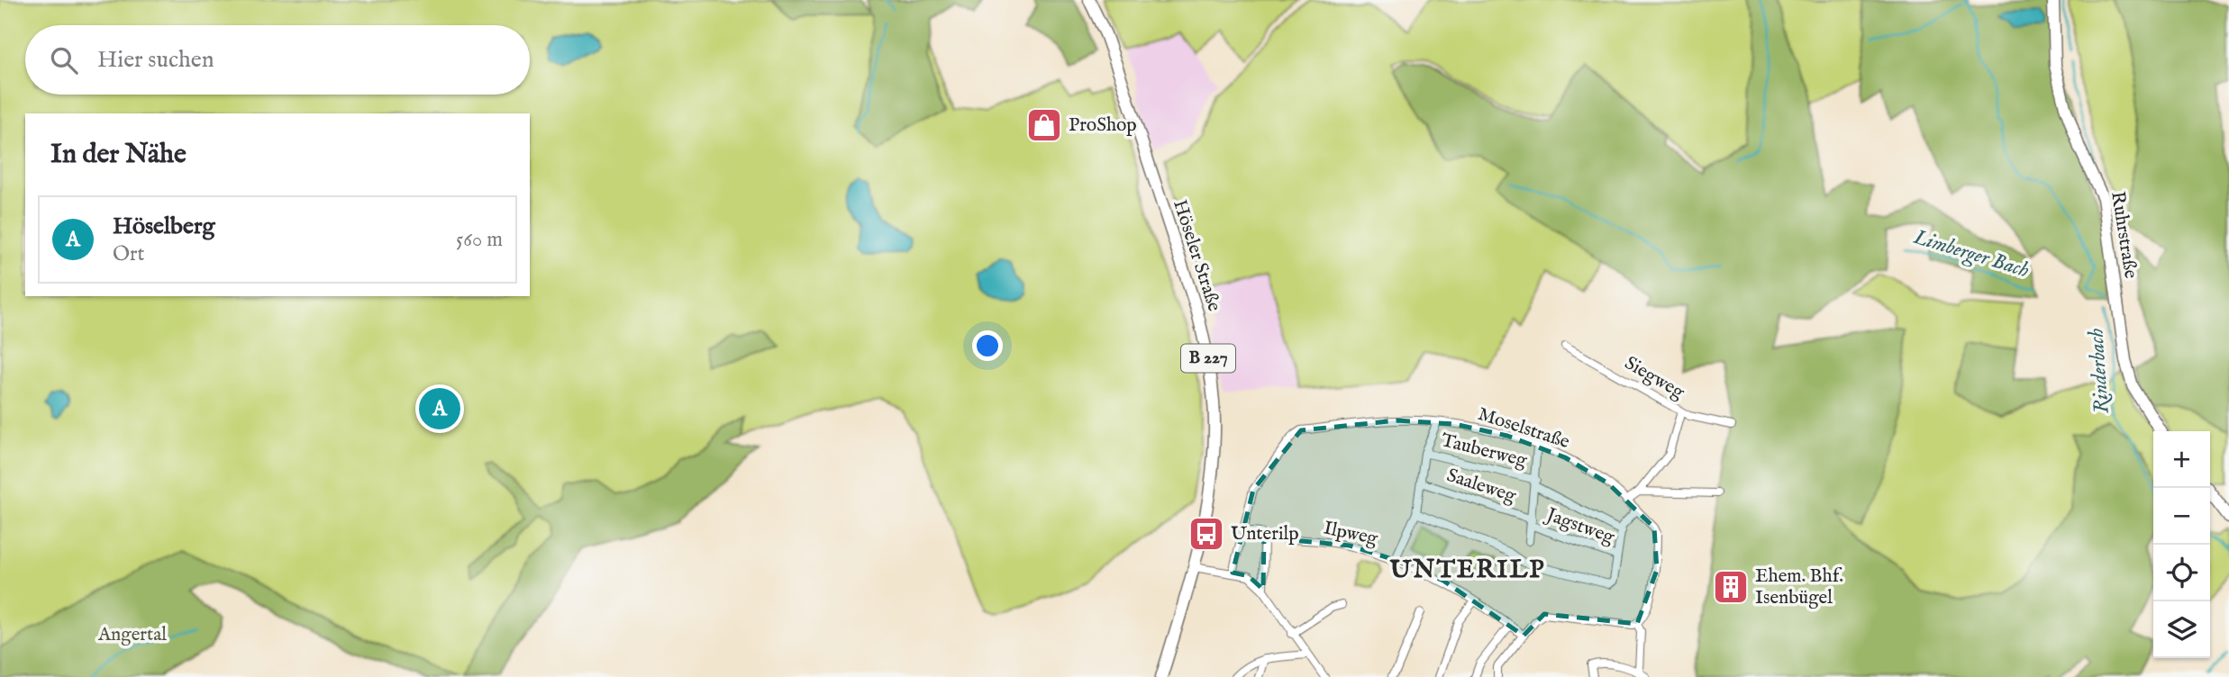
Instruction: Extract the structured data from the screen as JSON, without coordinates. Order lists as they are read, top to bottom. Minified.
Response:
{"streets":{"main road":["Ruhrstraße","Höseler Straße","B 227"],"street":["Siegweg","Moselstraße","Tauberweg","Saaleweg","Jagstweg","Ilpweg"]},"crossings":[["Saaleweg","Jagstweg"]],"districts":["UNTERILP"],"water":["Limberger Bach","Rinderbach"],"parks":["Angertal"],"places":{"shop":["ProShop"],"bus stop":["Unterilp"],"building":["Ehem. Bhf. Isenbügel"]},"page":{"search":"Hier suchen","heading":"In der Nähe","list":[{"mark":"A","name":"Höselberg","note":"Ort","value":"560 m"}],"pins":"A","map_buttons":["+","−"]}}
